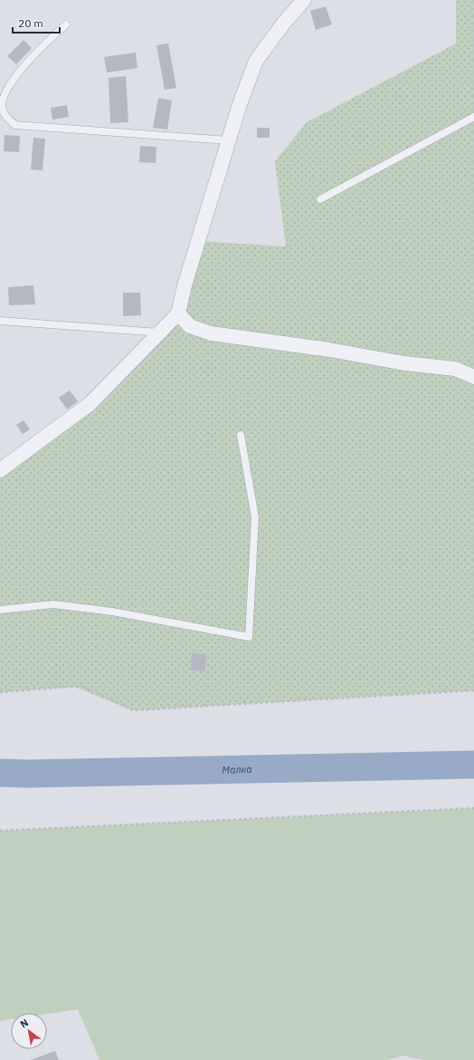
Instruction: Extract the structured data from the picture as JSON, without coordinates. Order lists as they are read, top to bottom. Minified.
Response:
{"water":["Малка"],"scale_bar":"20 m","north":"top left"}
